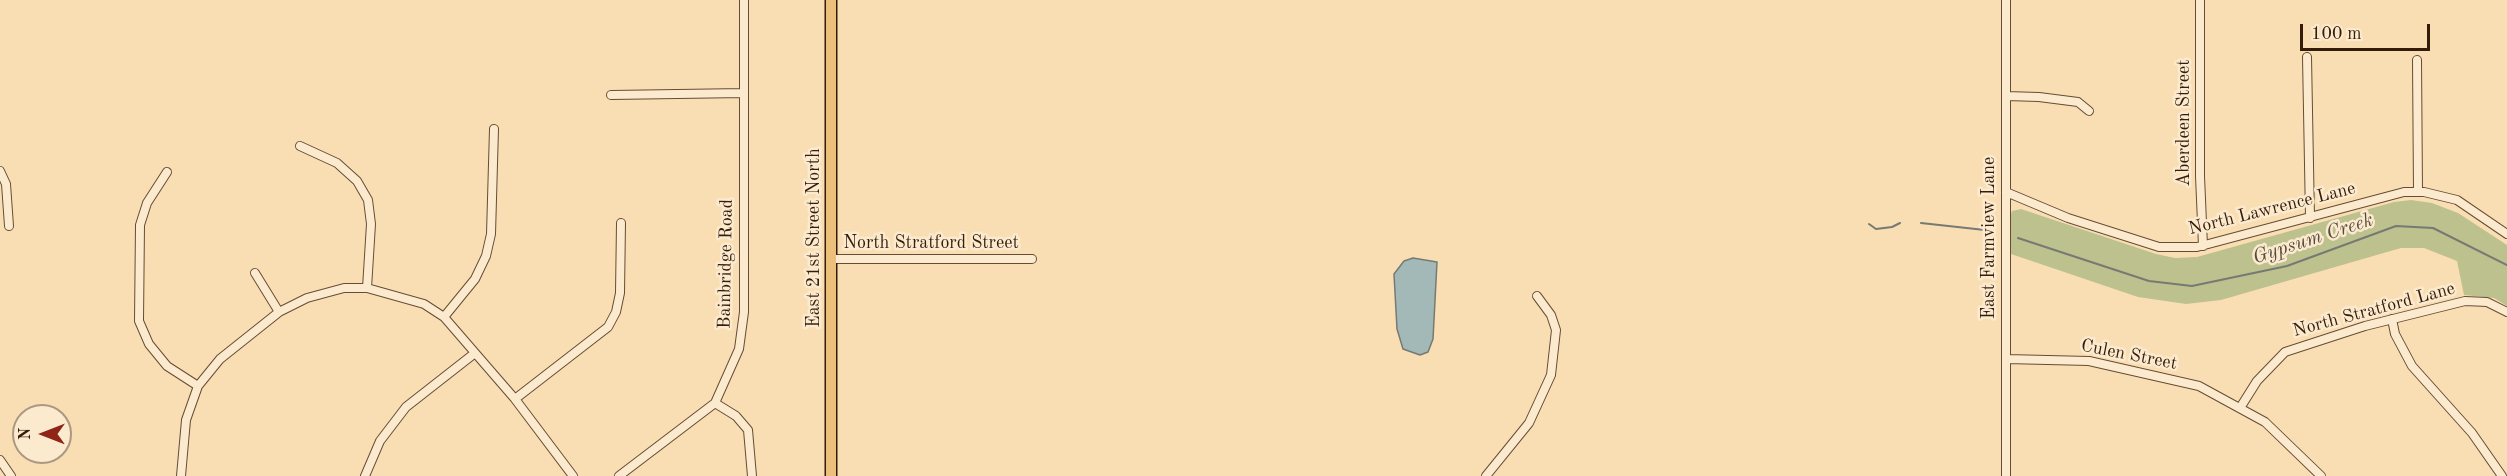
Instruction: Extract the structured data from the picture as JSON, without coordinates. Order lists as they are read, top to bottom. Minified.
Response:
{"streets":{"main road":["East 21st Street North"],"street":["Aberdeen Street","North Lawrence Lane","East Farmview Lane","North Stratford Street","Bainbridge Road","North Stratford Lane","Culen Street"]},"crossings":[["Aberdeen Street","North Lawrence Lane"],["North Lawrence Lane","East Farmview Lane"],["East 21st Street North","North Stratford Street"],["East Farmview Lane","Culen Street"],["North Stratford Lane","Culen Street"]],"water":["Gypsum Creek"],"scale_bar":"100 m","north":"left"}
